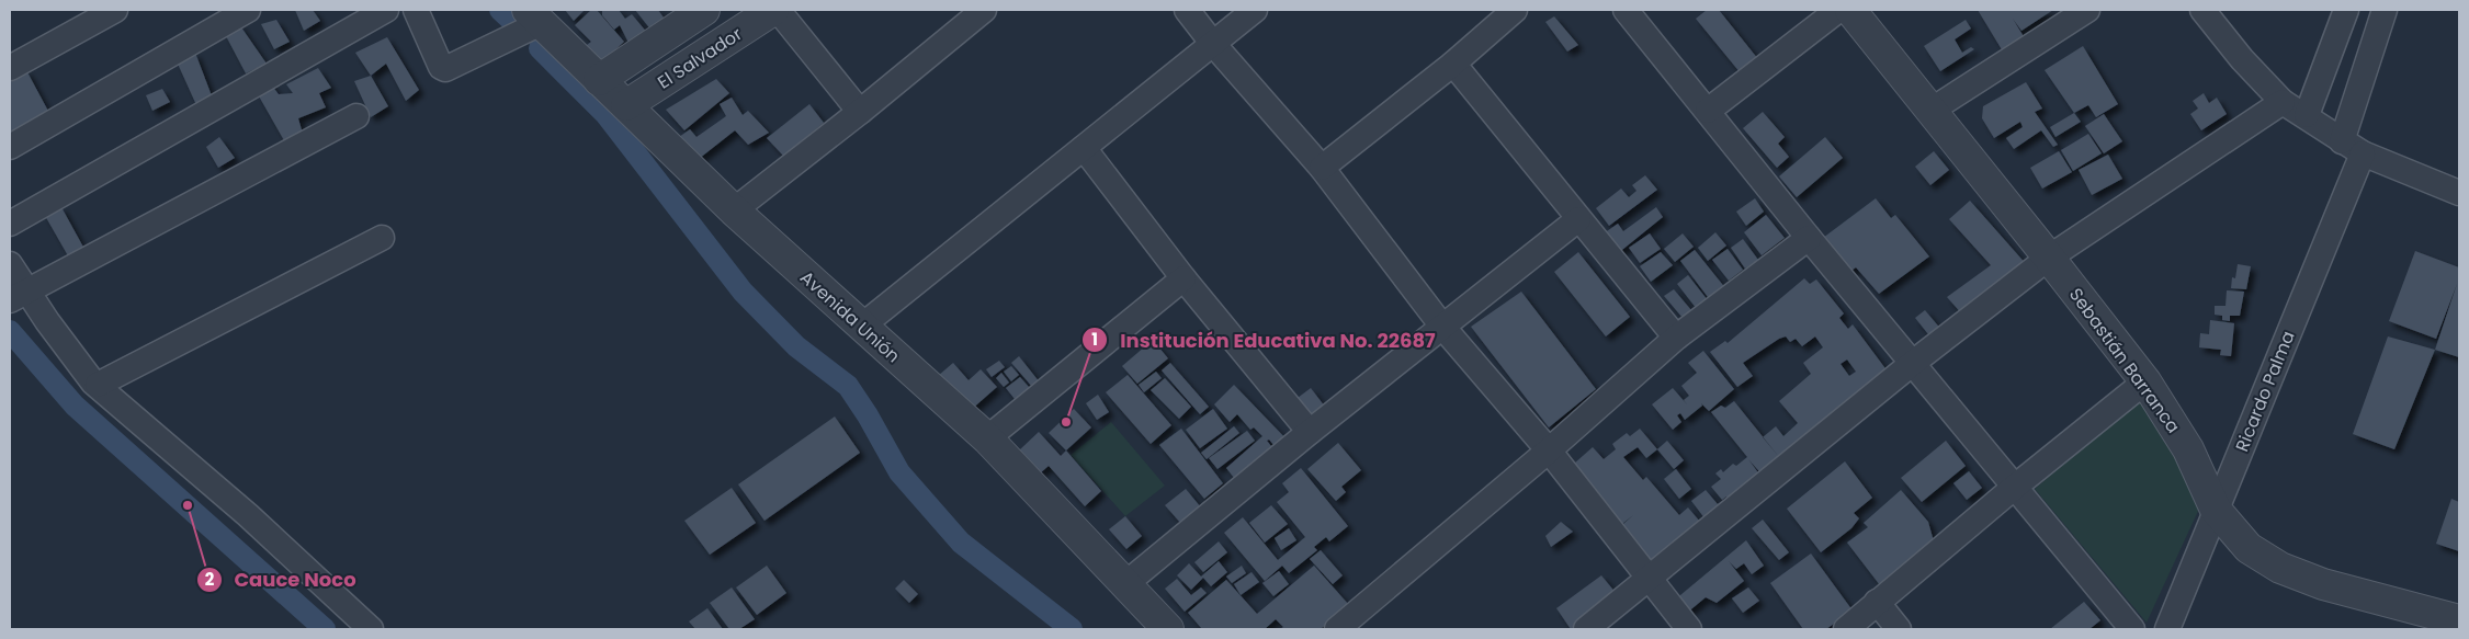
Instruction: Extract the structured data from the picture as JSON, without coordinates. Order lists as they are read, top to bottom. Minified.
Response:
{"streets":{"street":["El Salvador","Avenida Unión","Sebastián Barranca","Ricardo Palma"]},"crossings":[["El Salvador","Avenida Unión"],["Sebastián Barranca","Ricardo Palma"]],"places":["Institución Educativa No. 22687","Cauce Noco"]}
